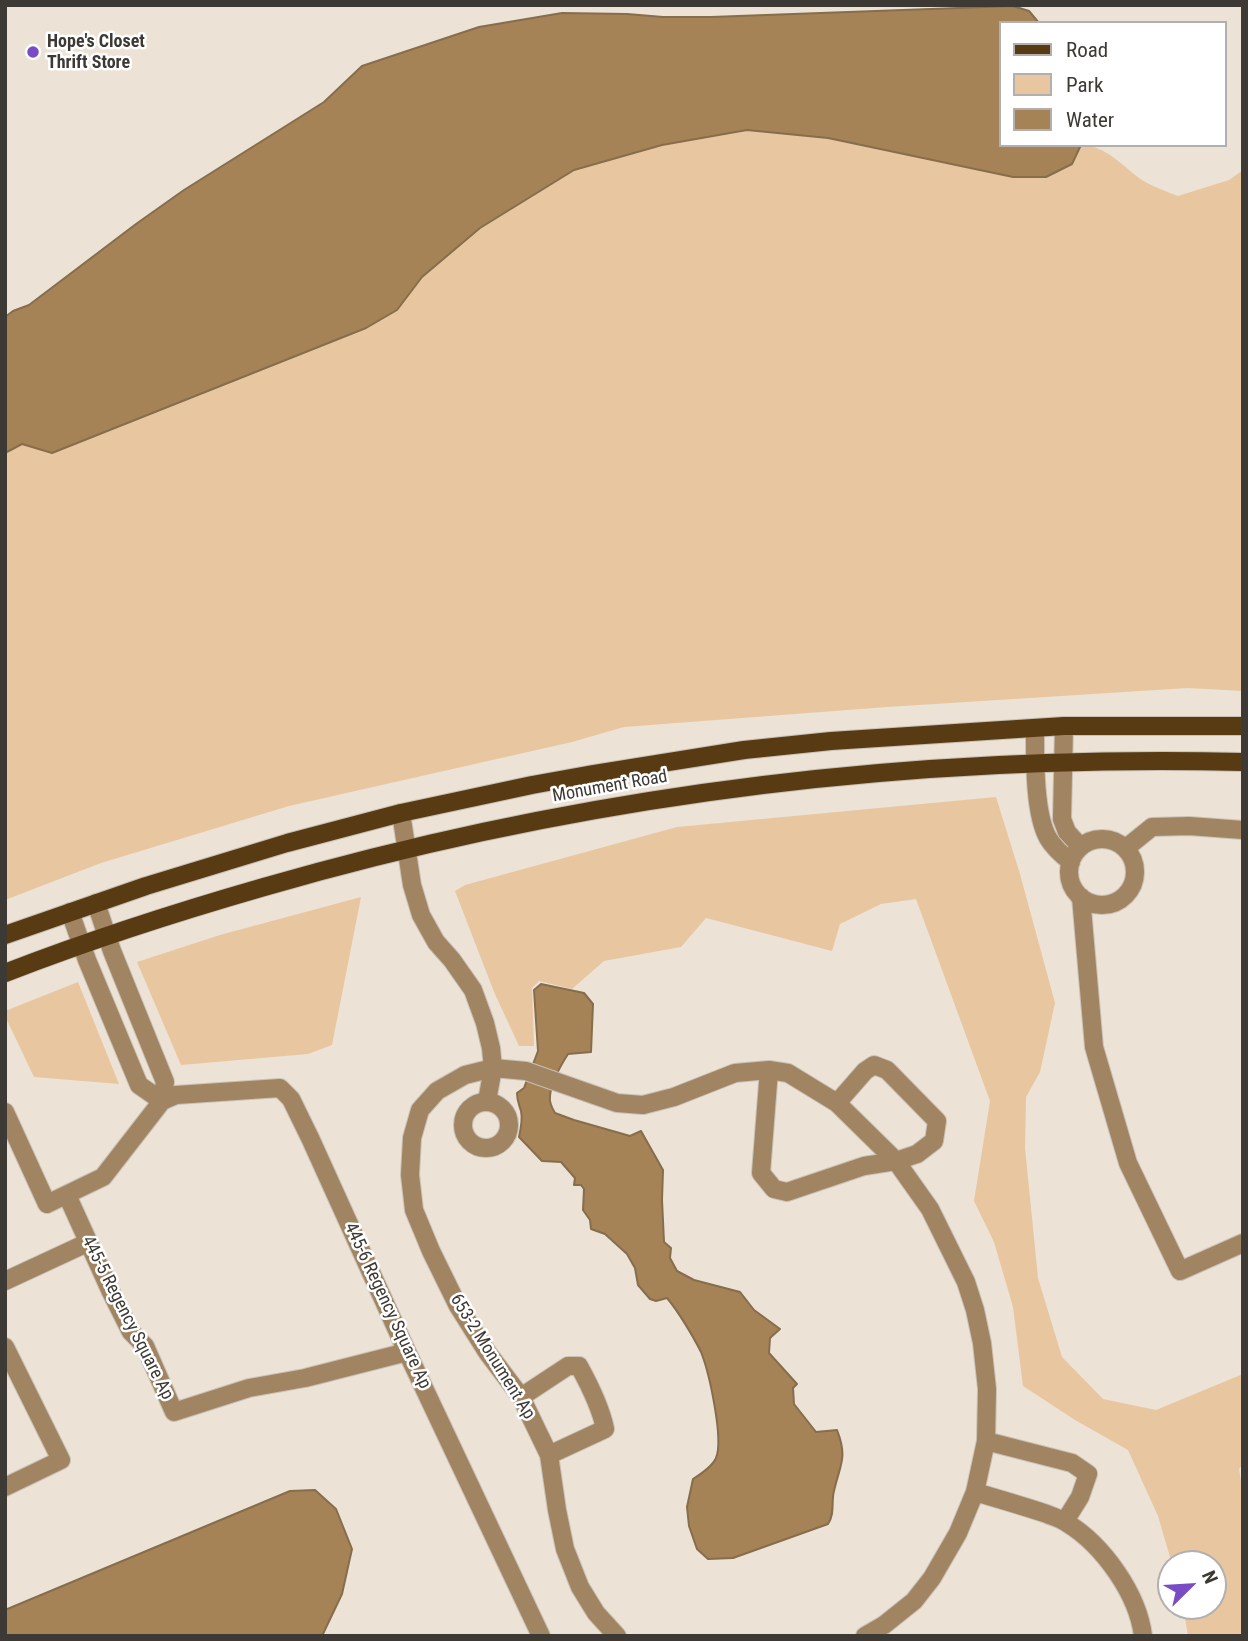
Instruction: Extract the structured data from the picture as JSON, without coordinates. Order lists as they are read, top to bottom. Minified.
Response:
{"streets":{"main road":["Monument Road"],"street":["445-6 Regency Square Ap","445-5 Regency Square Ap","653-2 Monument Ap"]},"crossings":[["445-6 Regency Square Ap","445-5 Regency Square Ap"]],"places":["Hope's Closet Thrift Store"],"legend":["Road","Park","Water"],"north":"top right"}
